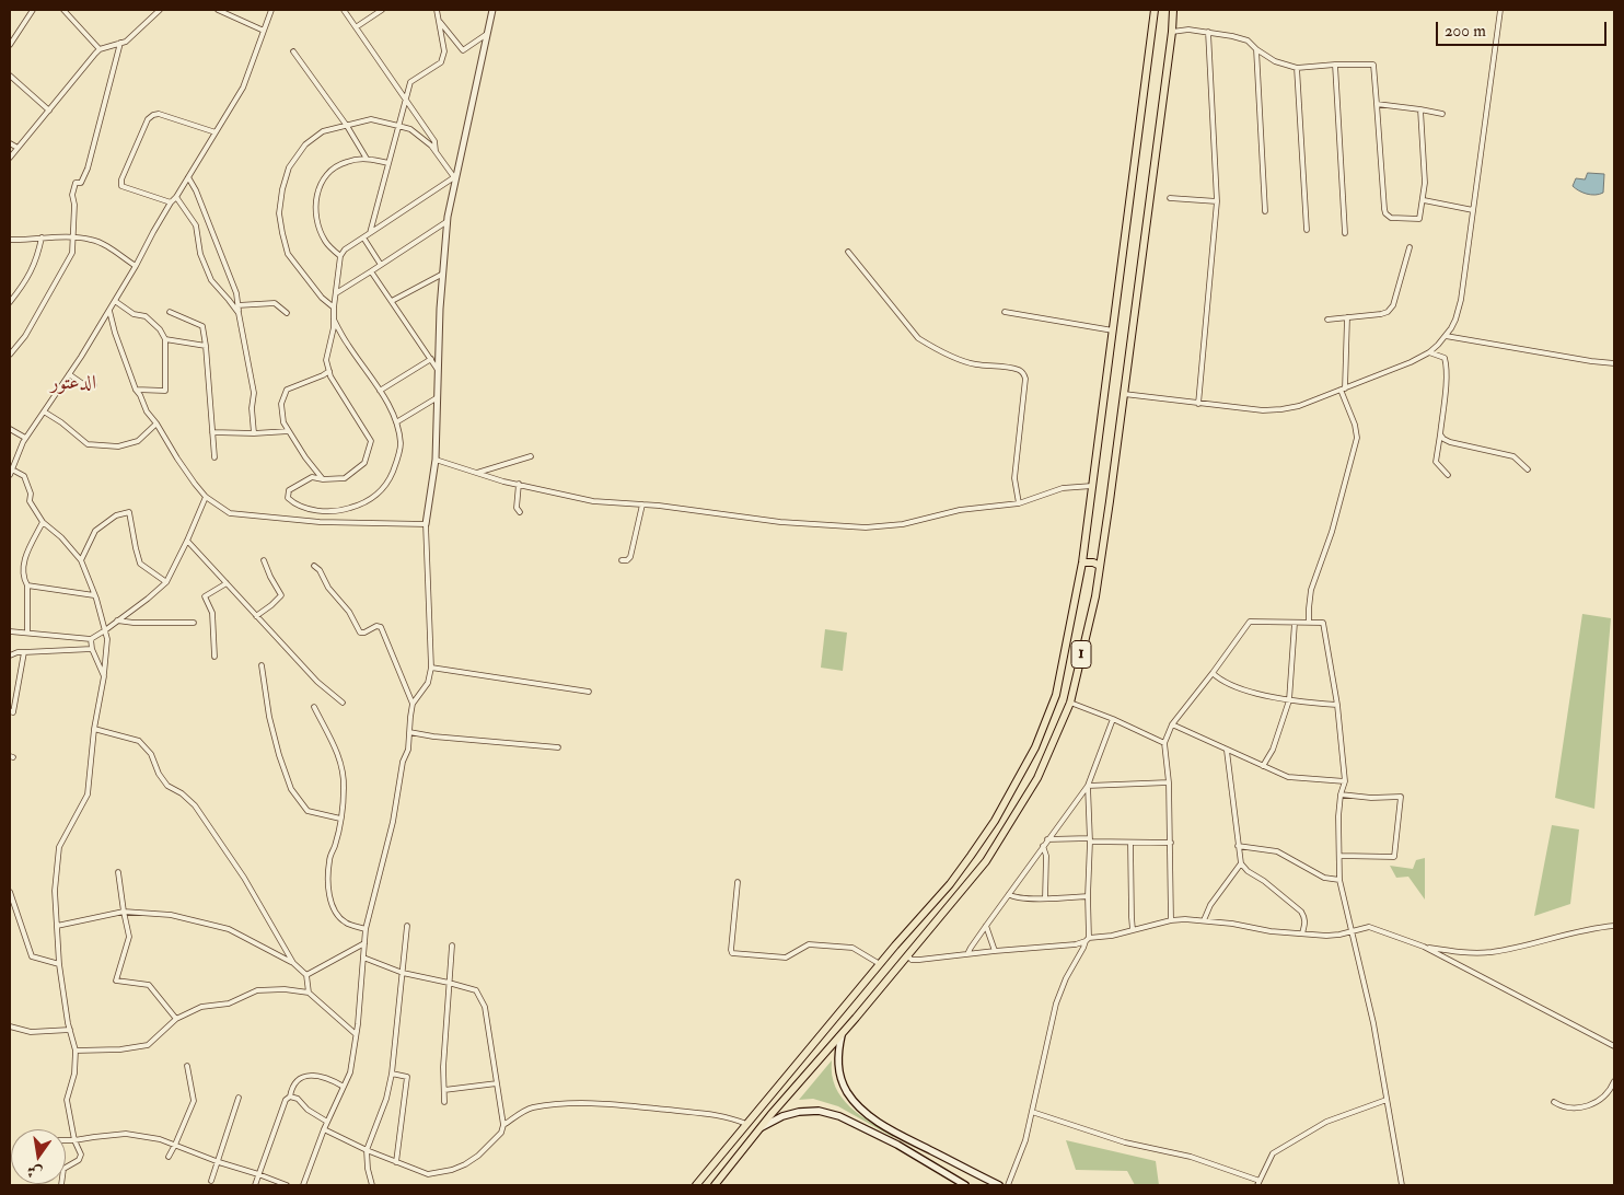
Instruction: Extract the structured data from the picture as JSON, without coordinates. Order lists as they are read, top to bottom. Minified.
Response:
{"streets":{"main road":["1"]},"districts":["الدعتور"],"scale_bar":"200 m","north":"bottom"}
